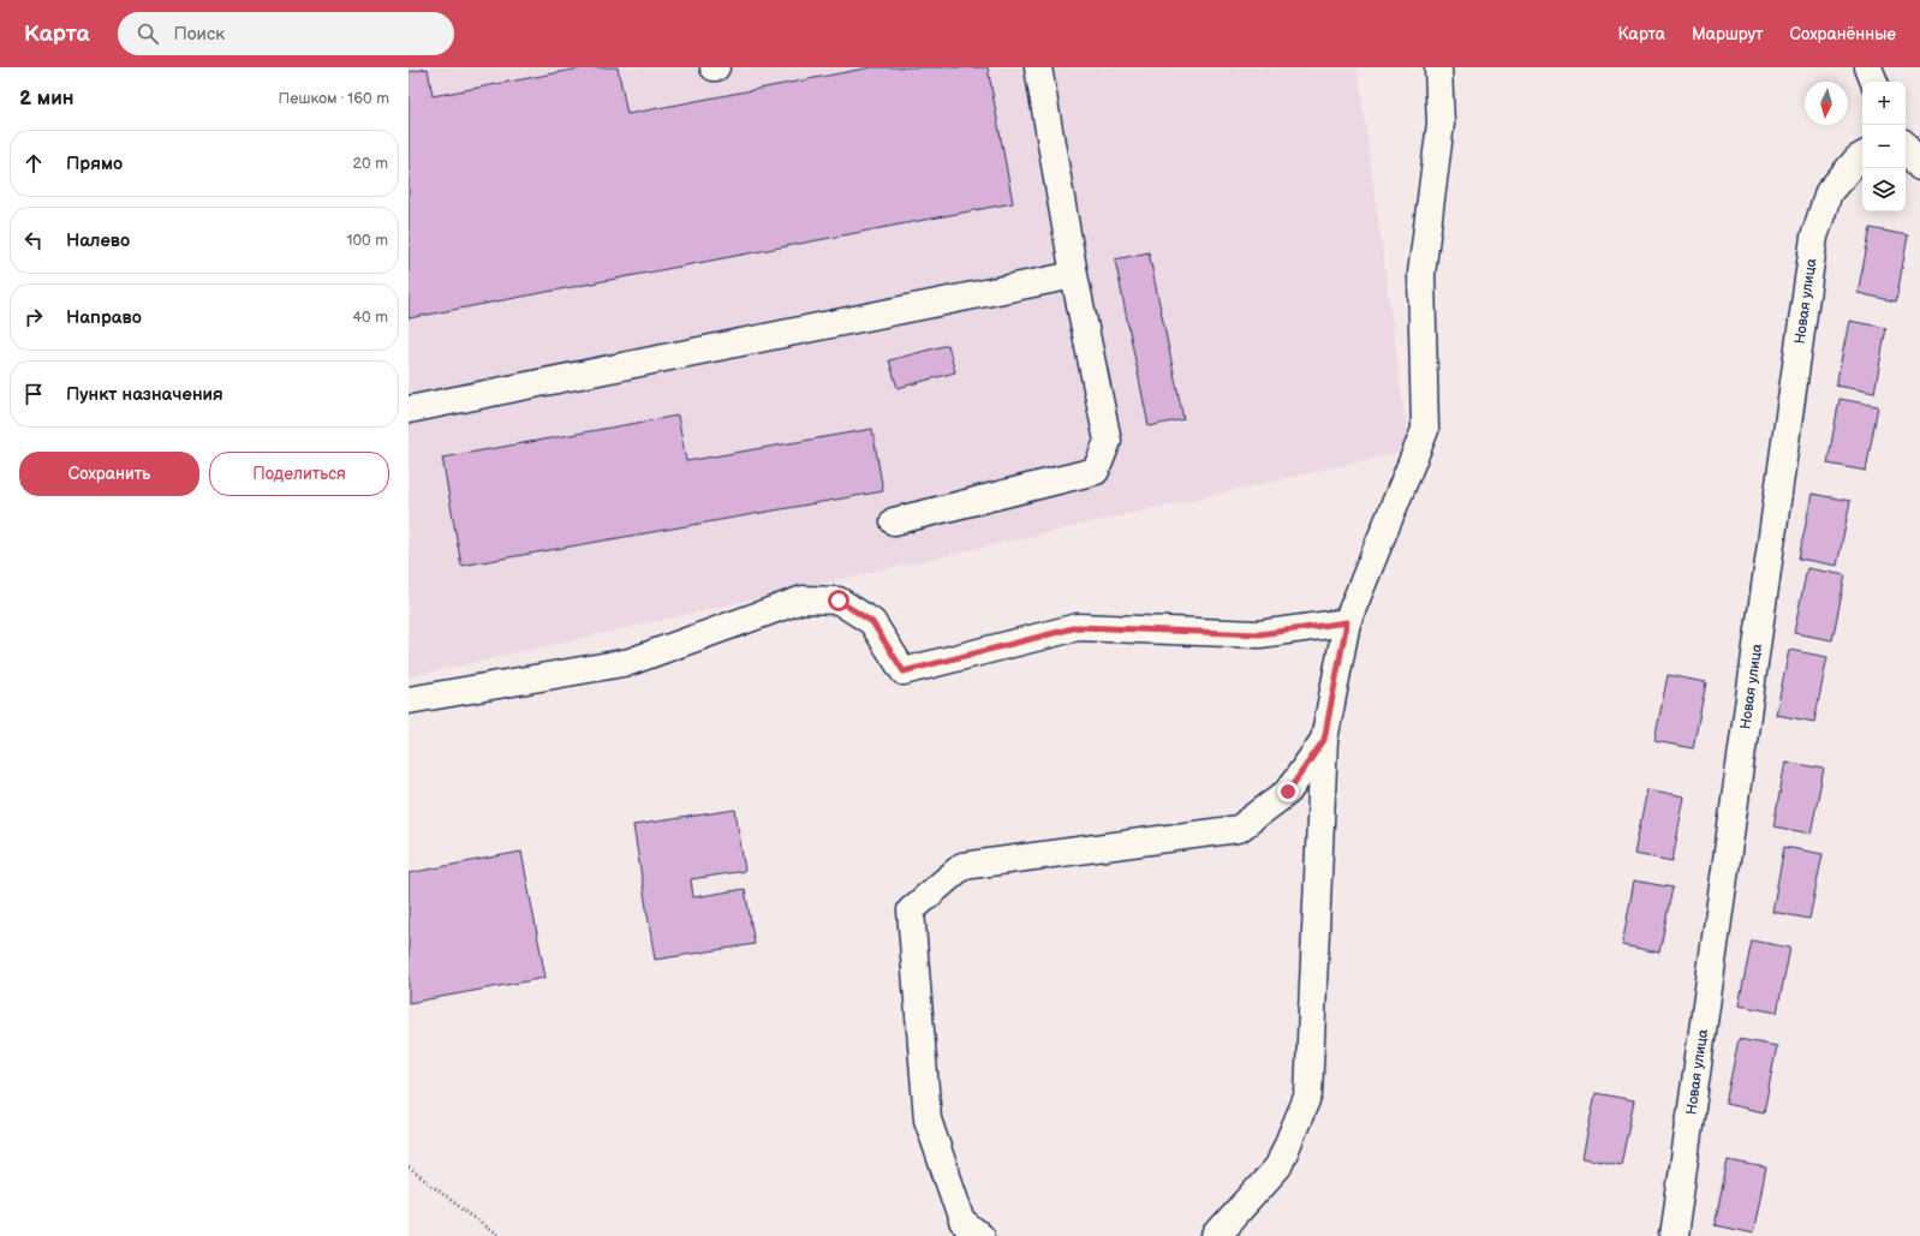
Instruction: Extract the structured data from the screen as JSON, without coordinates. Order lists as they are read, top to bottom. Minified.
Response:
{"streets":{"street":["Новая улица"]},"north":"bottom","page":{"header":"Карта","search":"Поиск","nav":["Карта","Маршрут","Сохранённые"],"heading":["2 мин","Пешком · 160 m"],"map_buttons":["+","−"],"list":[["Прямо","20 m"],["Налево","100 m"],["Направо","40 m"],"Пункт назначения"],"buttons":["Сохранить","Поделиться"]}}
